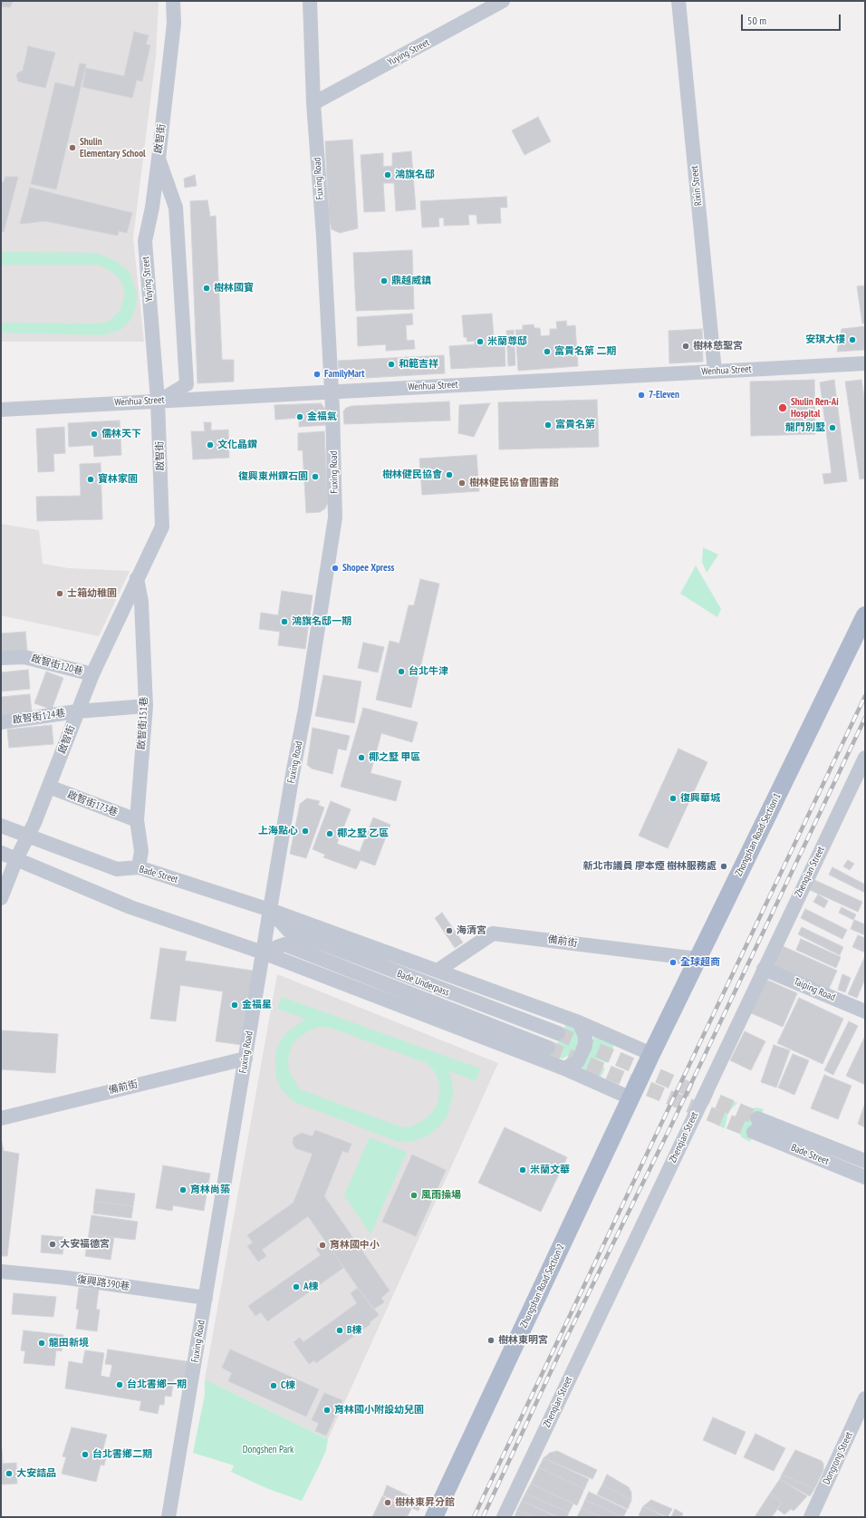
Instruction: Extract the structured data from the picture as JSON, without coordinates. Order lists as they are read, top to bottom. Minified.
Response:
{"streets":{"main road":["Zhongshan Road Section 1","Zhongshan Road Section 2"],"street":["Yuying Street","啟智街","Fuxing Road","Rixin Street","Wenhua Street","啟智街120巷","啟智街124巷","啟智街151巷","啟智街173巷","Zhenqian Street","Bade Street","備前街","Bade Underpass","Taiping Road","復興路390巷","Dongrong Street"]},"crossings":[["Yuying Street","啟智街"],["Yuying Street","Fuxing Road"],["Yuying Street","Wenhua Street"],["啟智街","Wenhua Street"],["啟智街","啟智街120巷"],["啟智街","啟智街124巷"],["啟智街","啟智街151巷"],["啟智街","啟智街173巷"],["啟智街","Bade Street"],["Fuxing Road","Wenhua Street"],["Fuxing Road","Bade Street"],["Fuxing Road","備前街"],["Fuxing Road","復興路390巷"],["Rixin Street","Wenhua Street"],["啟智街124巷","啟智街151巷"],["啟智街151巷","啟智街173巷"],["啟智街151巷","Bade Street"],["Zhongshan Road Section 1","備前街"],["Zhongshan Road Section 1","Zhongshan Road Section 2"],["Zhenqian Street","Taiping Road"],["Bade Street","Bade Underpass"]],"parks":["Dongshen Park"],"places":["Shulin Elementary School","鴻旗名邸","鼎越威鎮","樹林國寶","安琪大樓","米蘭尊邸","樹林慈聖宮","富貴名第 二期","和範吉祥","FamilyMart","7-Eleven","Shulin Ren-Ai Hospital","金福氣","富貴名第","龍門別墅","儒林天下","文化晶鑽","樹林健民協會","復興東州鑽石園","寶林家園","樹林健民協會圖書館","Shopee Xpress","士箱幼稚園","鴻旗名邸一期","台北牛津","椰之墅 甲區","復興華城","上海點心","椰之墅 乙區","新北市議員 廖本煙 樹林服務處","海清宮","全球超商","金福星","米蘭文華","育林尚築","風雨操場","大安福德宮","育林國中小","A棟","B棟","樹林東明宮","龍田新境","台北書鄉一期","C棟","育林國小附設幼兒園","台北書鄉二期","大安詰品","樹林東昇分館"],"scale_bar":"50 m"}
